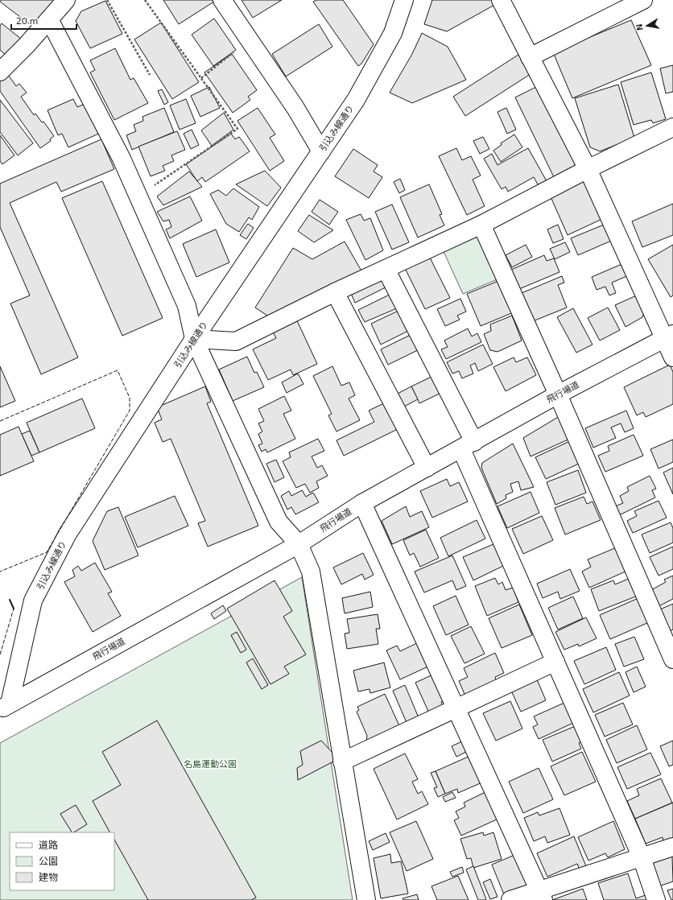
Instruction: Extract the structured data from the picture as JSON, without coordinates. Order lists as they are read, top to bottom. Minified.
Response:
{"streets":{"street":["引込み線通り","飛行場道"]},"crossings":[["引込み線通り","飛行場道"]],"parks":["名島運動公園"],"legend":["道路","公園","建物"],"scale_bar":"20 m","north":"left"}
